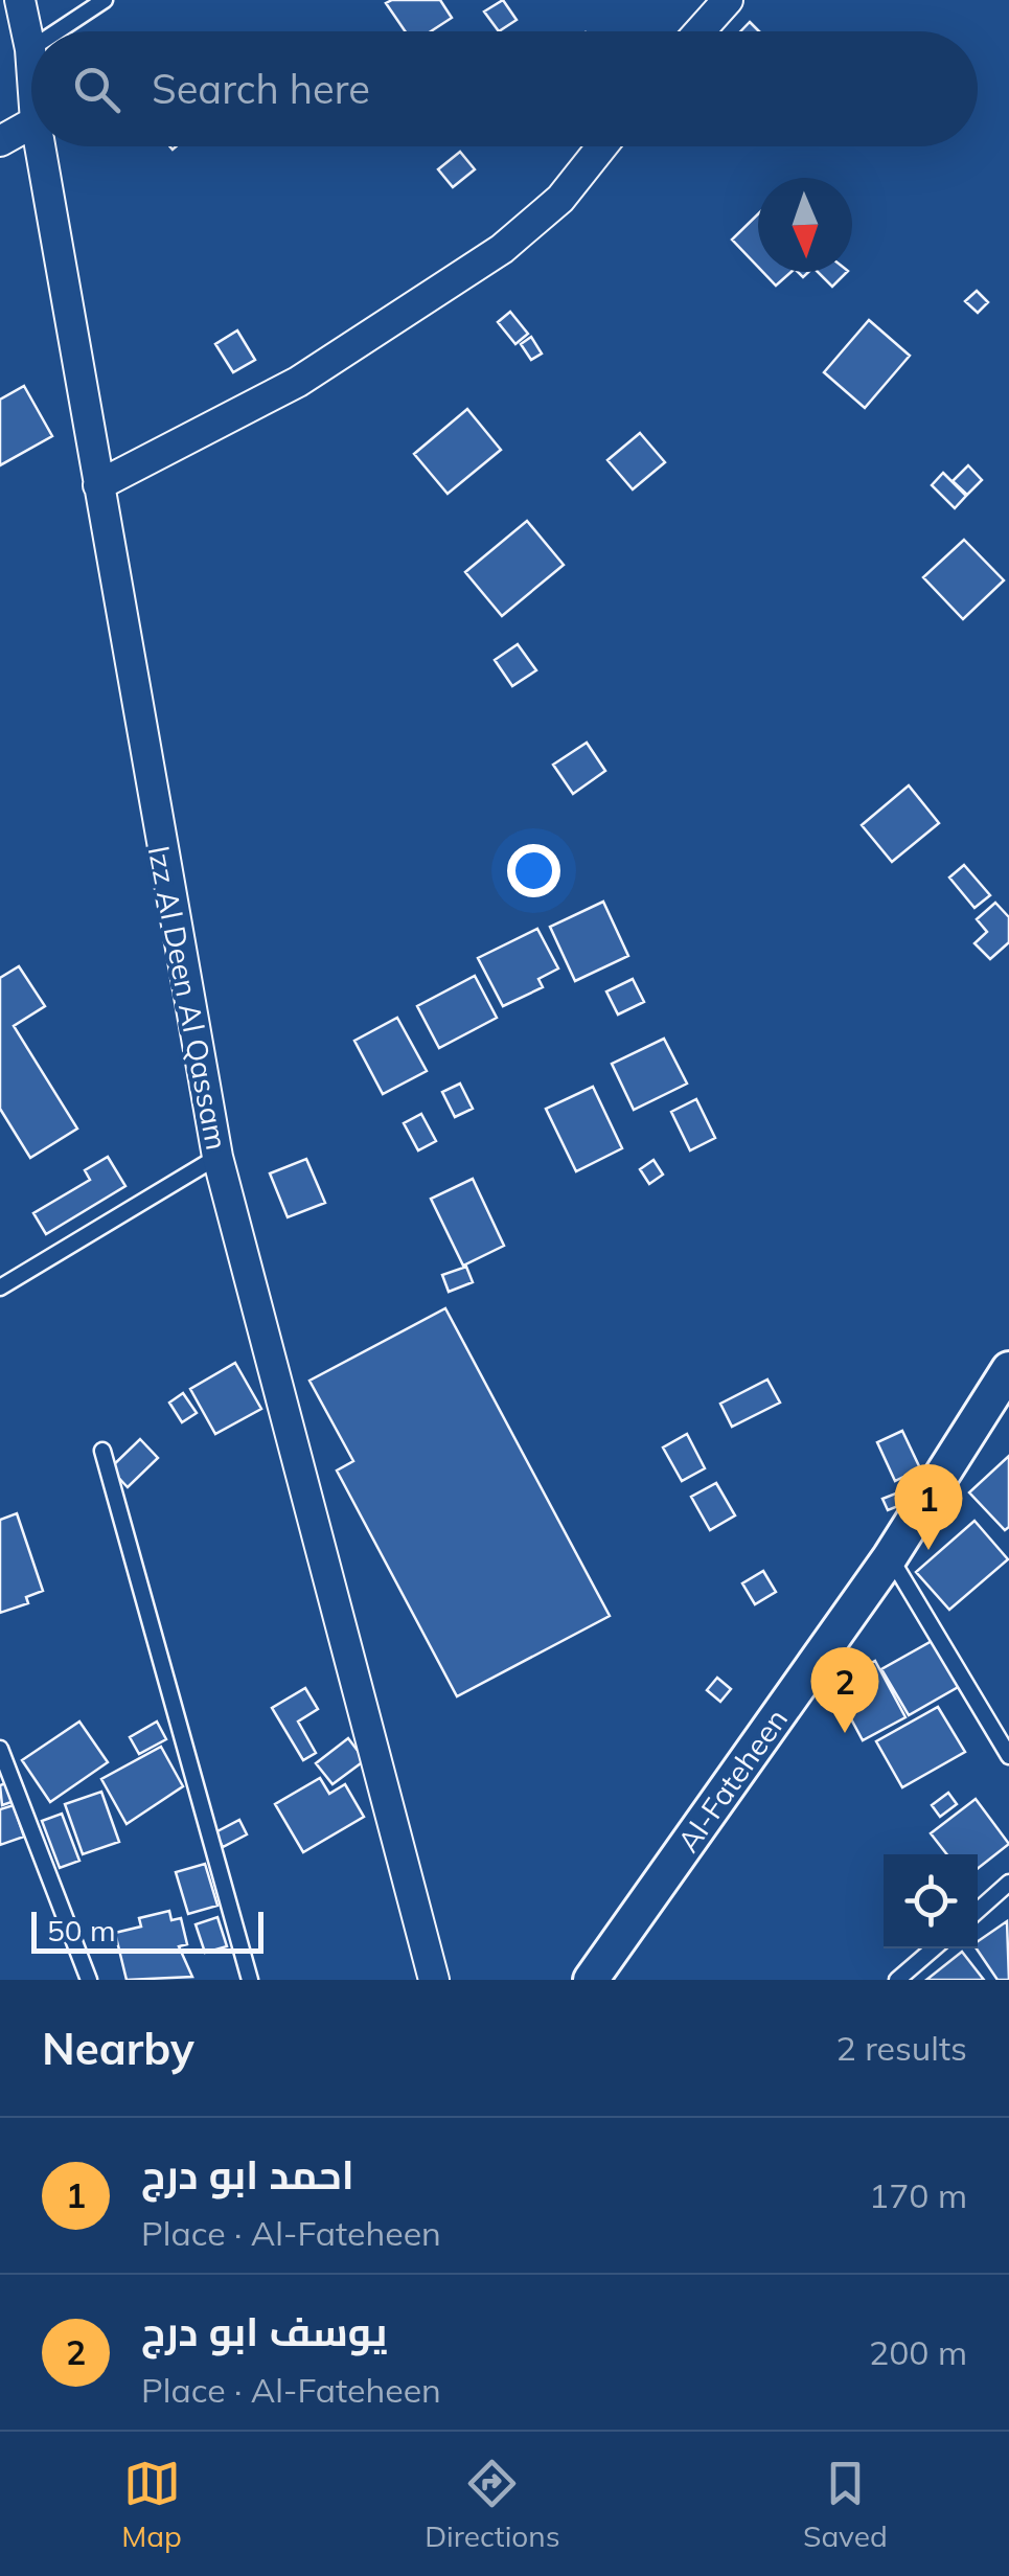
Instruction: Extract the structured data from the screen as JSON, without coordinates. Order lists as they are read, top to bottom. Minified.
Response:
{"streets":{"street":["Izz Al Deen Al Qassam","Al-Fateheen"]},"scale_bar":"50 m","north":"bottom","page":{"search":"Search here","pins":["1","2"],"scale":"50 m","heading":["Nearby","2 results"],"list":[{"mark":"1","name":"احمد ابو درج","note":"Place · Al-Fateheen","value":"170 m"},{"mark":"2","name":"يوسف ابو درج","note":"Place · Al-Fateheen","value":"200 m"}],"nav":["Map","Directions","Saved"]}}
